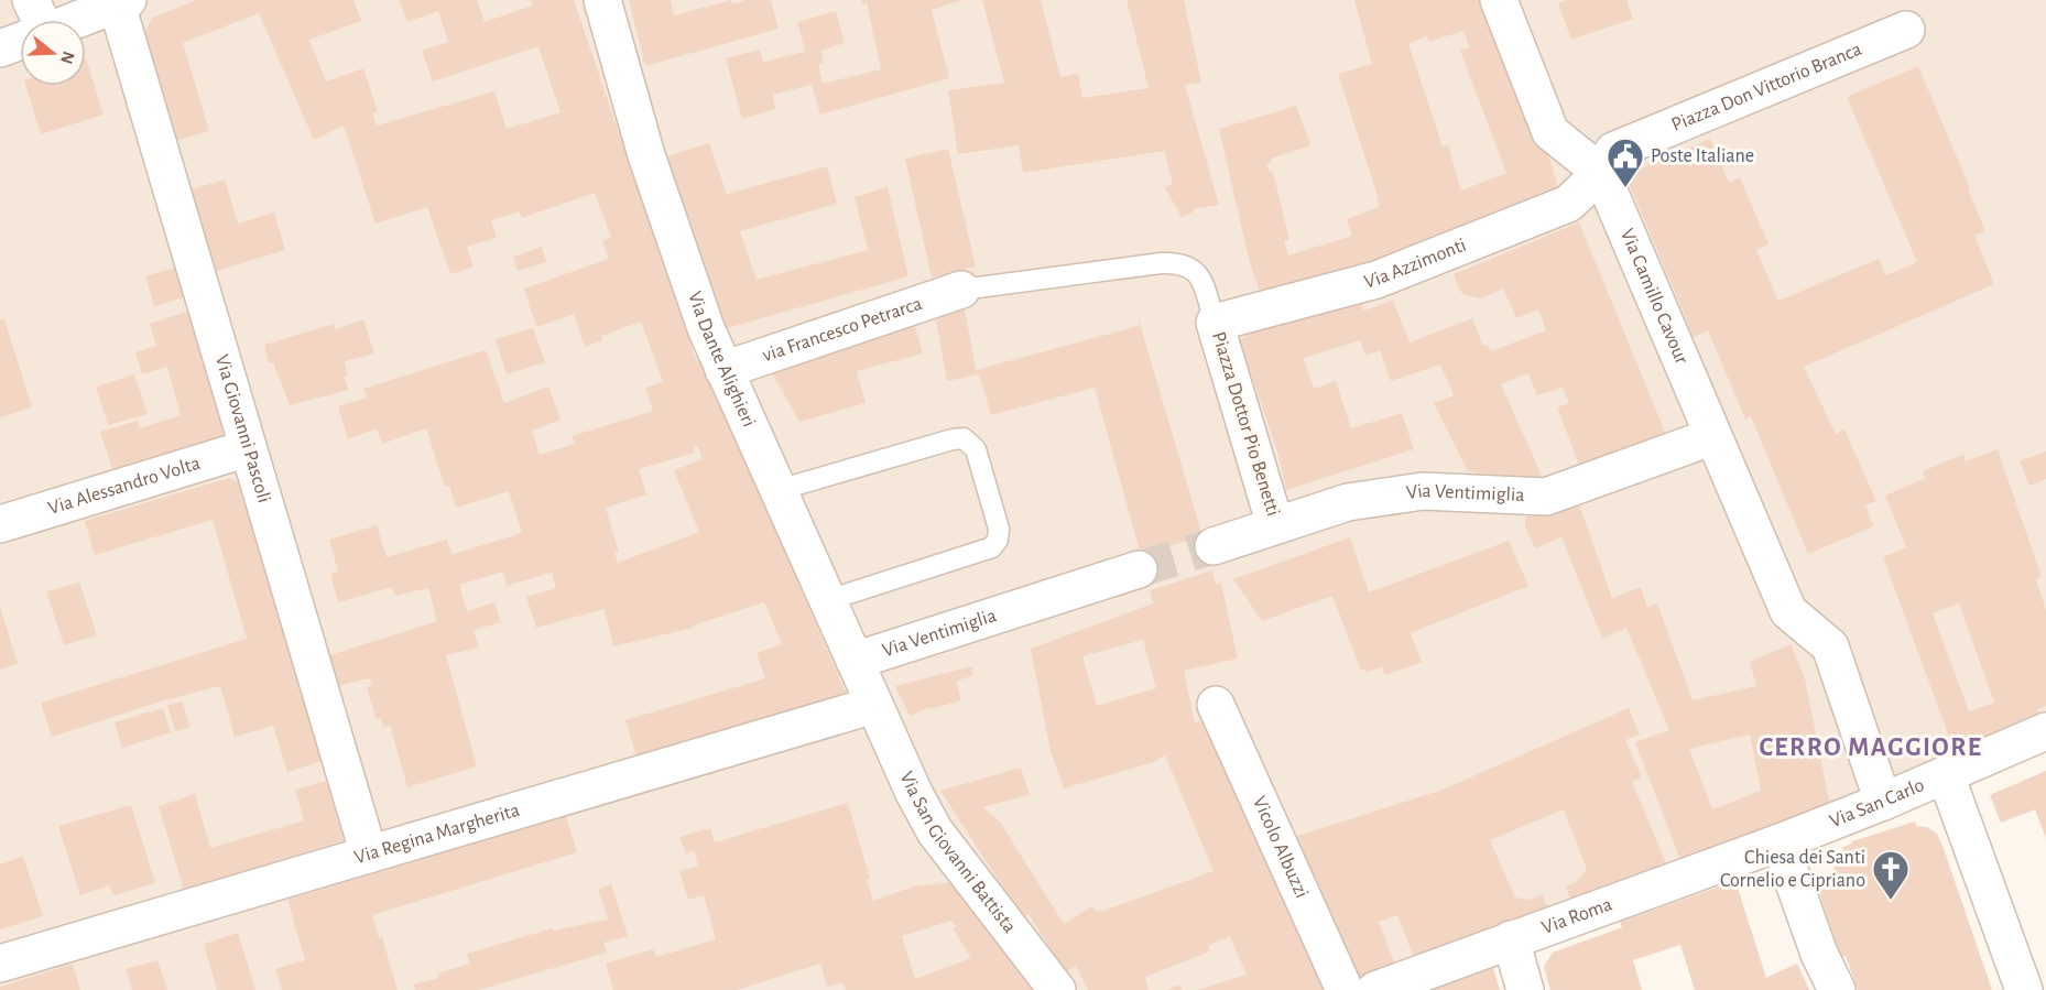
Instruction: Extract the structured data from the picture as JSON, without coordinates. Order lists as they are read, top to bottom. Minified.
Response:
{"streets":{"street":["Piazza Don Vittorio Branca","Via Azzimonti","Via Camillo Cavour","via Francesco Petrarca","Via Dante Alighieri","Piazza Dottor Pio Benetti","Via Giovanni Pascoli","Via Alessandro Volta","Via Ventimiglia","Via San Carlo","Via Regina Margherita","Vicolo Albuzzi","Via San Giovanni Battista","Via Roma"]},"crossings":[["Piazza Don Vittorio Branca","Via Azzimonti"],["Piazza Don Vittorio Branca","Via Camillo Cavour"],["Via Azzimonti","Via Camillo Cavour"],["Via Azzimonti","Piazza Dottor Pio Benetti"],["Via Camillo Cavour","Via Ventimiglia"],["Via Camillo Cavour","Via San Carlo"],["via Francesco Petrarca","Via Dante Alighieri"],["Via Dante Alighieri","Via Ventimiglia"],["Via Dante Alighieri","Via Regina Margherita"],["Via Dante Alighieri","Via San Giovanni Battista"],["Piazza Dottor Pio Benetti","Via Ventimiglia"],["Via Giovanni Pascoli","Via Alessandro Volta"],["Via Giovanni Pascoli","Via Regina Margherita"],["Via San Carlo","Via Roma"],["Via Regina Margherita","Via San Giovanni Battista"]],"districts":["CERRO MAGGIORE"],"places":{"public building":["Poste Italiane"],"church":["Chiesa dei Santi Cornelio e Cipriano"]},"north":"right"}
